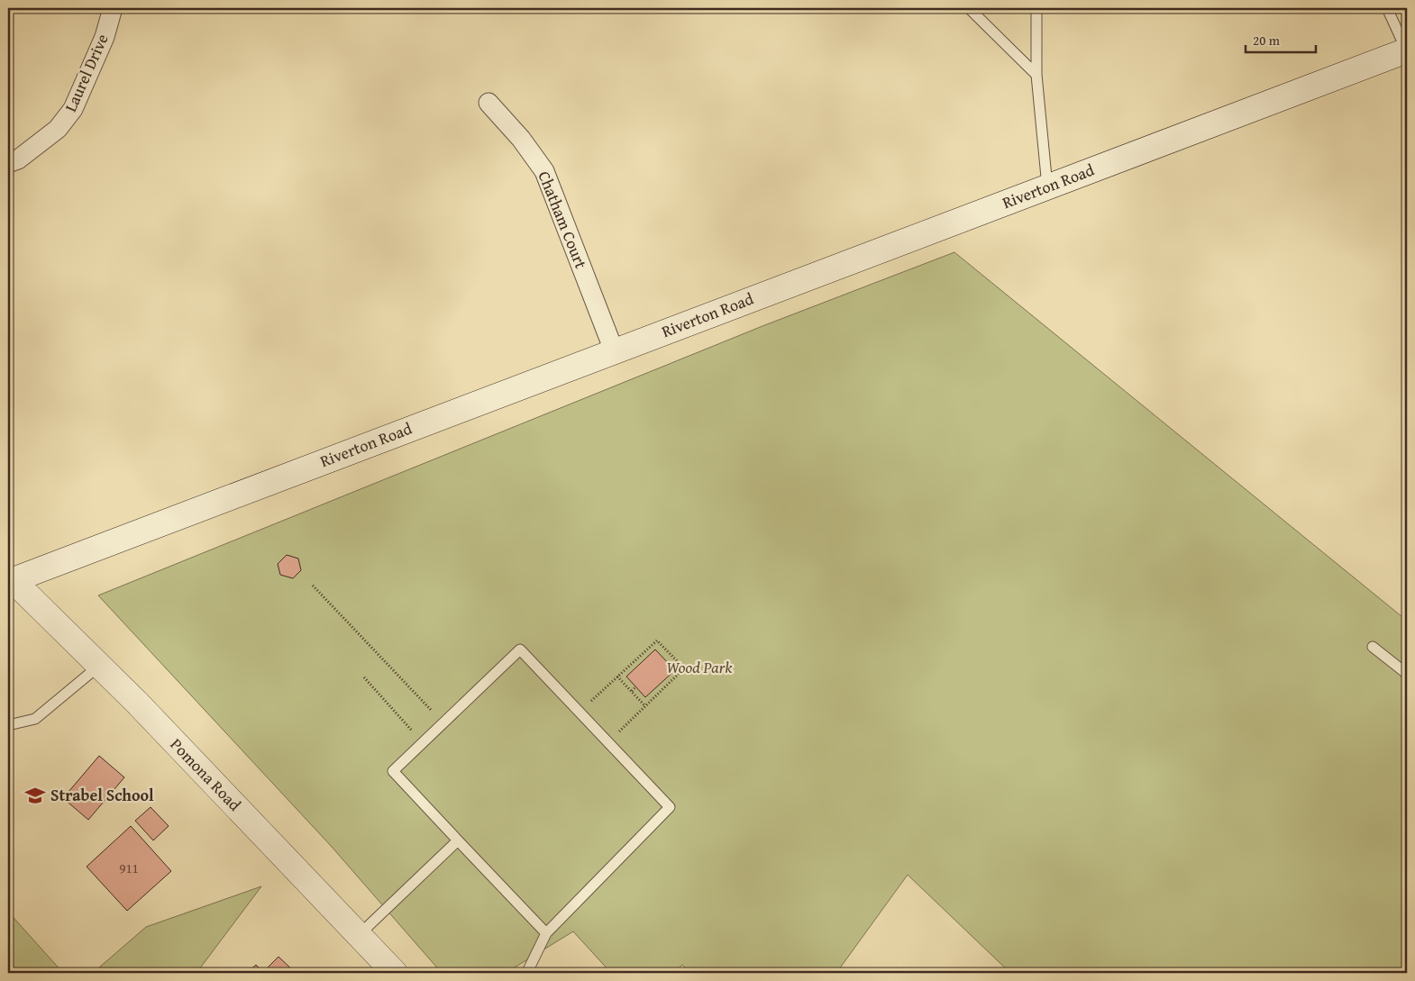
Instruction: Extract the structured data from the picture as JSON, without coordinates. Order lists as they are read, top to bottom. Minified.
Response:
{"streets":{"main road":["Riverton Road","Pomona Road"],"street":["Laurel Drive","Chatham Court"]},"crossings":[["Riverton Road","Chatham Court"],["Riverton Road","Pomona Road"]],"parks":["Wood Park"],"places":{"school or university":["Strabel School"]},"house_numbers":["911"],"scale_bar":"20 m"}
